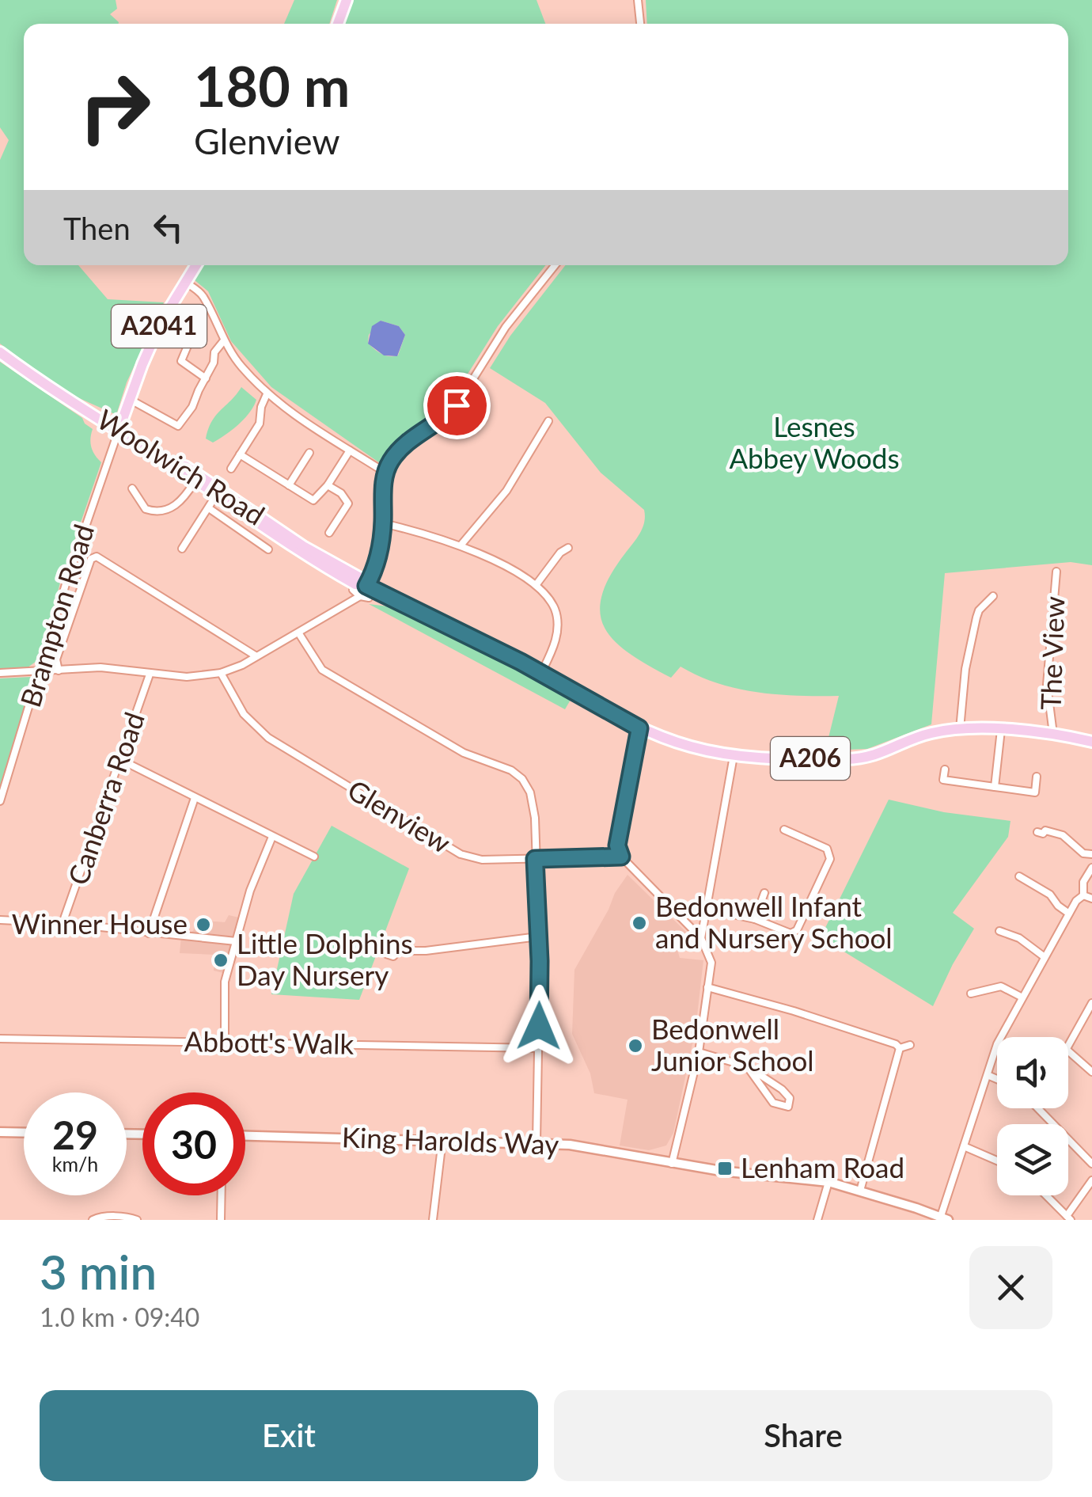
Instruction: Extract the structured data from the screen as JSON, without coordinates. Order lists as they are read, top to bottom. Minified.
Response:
{"streets":{"main road":["A2041","Woolwich Road","A206"],"street":["Brampton Road","The View","Canberra Road","Glenview","Abbott's Walk","King Harolds Way"]},"crossings":[["A2041","Woolwich Road"],["A2041","Brampton Road"],["Woolwich Road","Brampton Road"],["Woolwich Road","The View"]],"parks":["Lesnes Abbey Woods"],"places":{"other":["Bedonwell Infant and Nursery School","Winner House","Little Dolphins Day Nursery","Bedonwell Junior School"],"transit":["Lenham Road"]},"page":{"turn":["180 m","Glenview"],"then":"Then","speed":"29 km/h","limit":"30","heading":["3 min","1.0 km · 09:40"],"buttons":["Exit","Share"]}}
